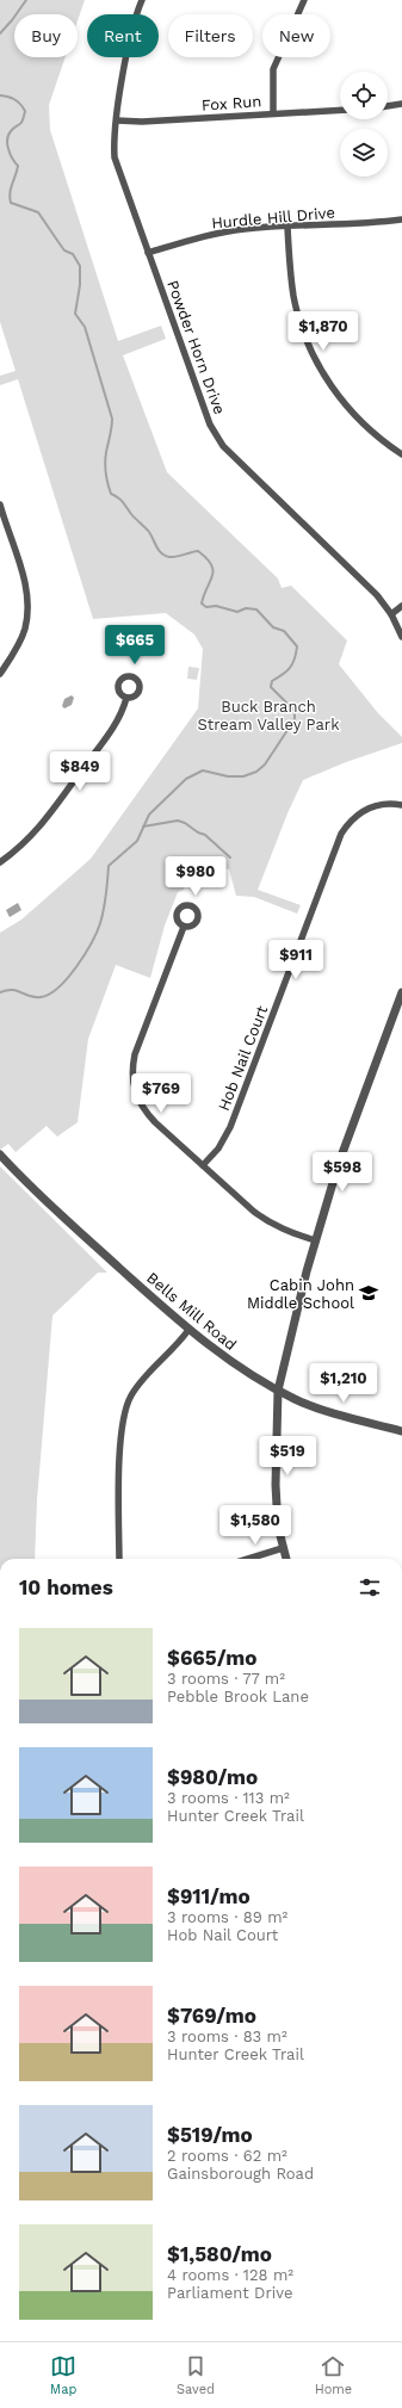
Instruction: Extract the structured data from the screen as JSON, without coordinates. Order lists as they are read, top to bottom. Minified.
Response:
{"streets":{"street":["Fox Run","Hurdle Hill Drive","Powder Horn Drive","Hob Nail Court","Bells Mill Road"]},"crossings":[["Fox Run","Powder Horn Drive"],["Hurdle Hill Drive","Powder Horn Drive"]],"parks":["Buck Branch Stream Valley Park"],"places":{"school or university":["Cabin John Middle School"]},"page":{"chip":["Buy","Rent","Filters","New"],"price":["$1,870","$665","$849","$980","$911","$769","$598","$1,210","$519","$1,580"],"heading":"10 homes","list":[{"name":"$665/mo","note":"3 rooms · 77 m² · Pebble Brook Lane"},{"name":"$980/mo","note":"3 rooms · 113 m² · Hunter Creek Trail"},{"name":"$911/mo","note":"3 rooms · 89 m² · Hob Nail Court"},{"name":"$769/mo","note":"3 rooms · 83 m² · Hunter Creek Trail"},{"name":"$519/mo","note":"2 rooms · 62 m² · Gainsborough Road"},{"name":"$1,580/mo","note":"4 rooms · 128 m² · Parliament Drive"}],"tabs":["Map","Saved","Home"]}}
